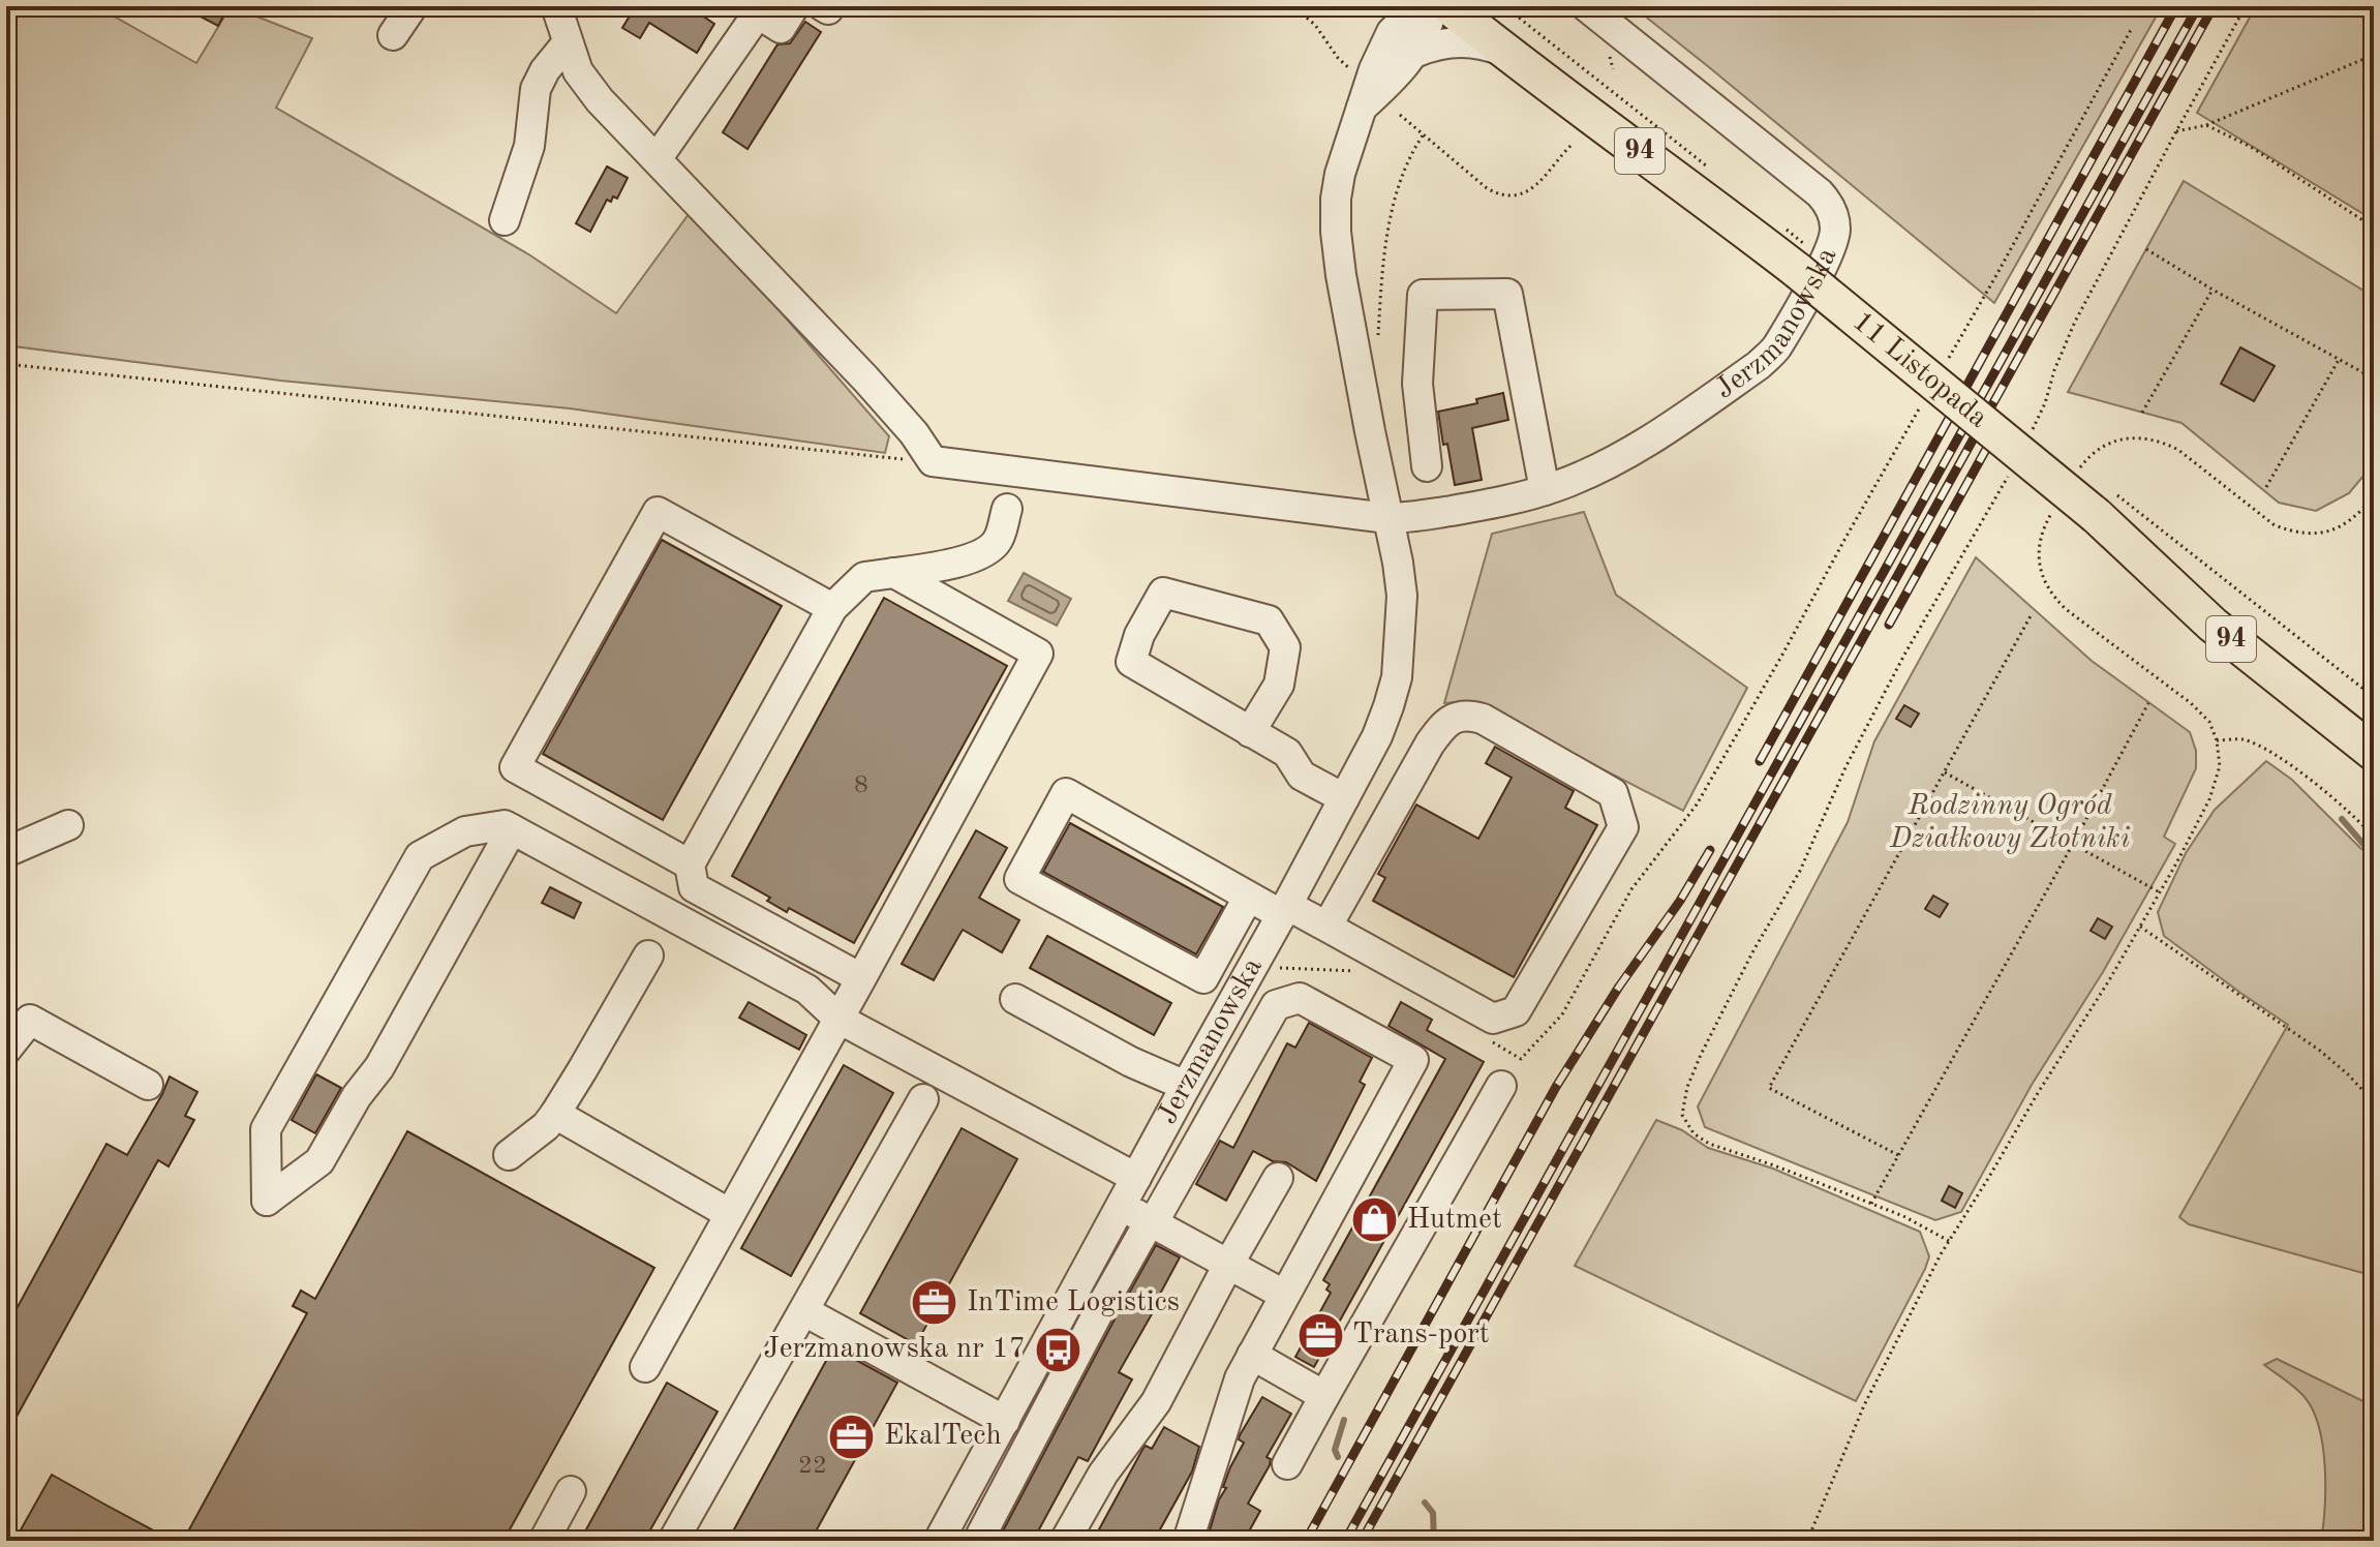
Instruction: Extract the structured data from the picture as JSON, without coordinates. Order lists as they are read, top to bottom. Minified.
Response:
{"streets":{"main road":["94","11 Listopada"],"street":["Jerzmanowska"]},"parks":["Rodzinny Ogród Działkowy Złotniki"],"places":{"shop":["Hutmet"],"office":["InTime Logistics","Trans-port","EkalTech"],"bus stop":["Jerzmanowska nr 17"]},"house_numbers":["8","22"]}
